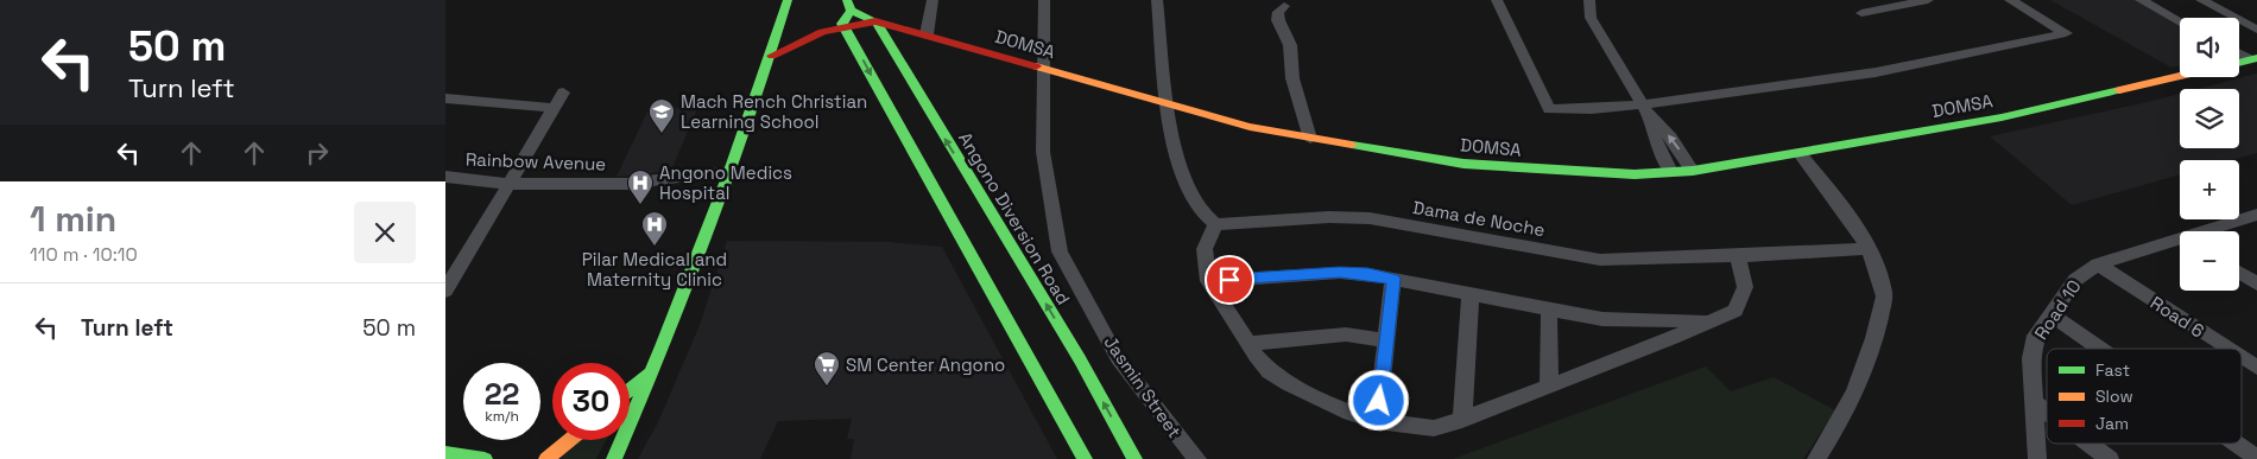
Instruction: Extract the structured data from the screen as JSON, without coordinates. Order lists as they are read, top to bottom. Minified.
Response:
{"streets":{"main road":["DOMSA","Angono Diversion Road"],"street":["Rainbow Avenue","Dama de Noche","Road 10","Road 6","Jasmin Street"]},"crossings":[["DOMSA","Angono Diversion Road"],["DOMSA","Jasmin Street"],["Road 10","Road 6"]],"places":{"school or university":["Mach Rench Christian Learning School"],"hospital":["Angono Medics Hospital","Pilar Medical and Maternity Clinic"],"supermarket":["SM Center Angono"]},"legend":["Fast","Slow","Jam"],"page":{"turn":["50 m","Turn left"],"map_buttons":["+","−"],"heading":["1 min","110 m · 10:10"],"list":[{"name":"Turn left","value":"50 m"}],"speed":"22 km/h","limit":"30"}}
